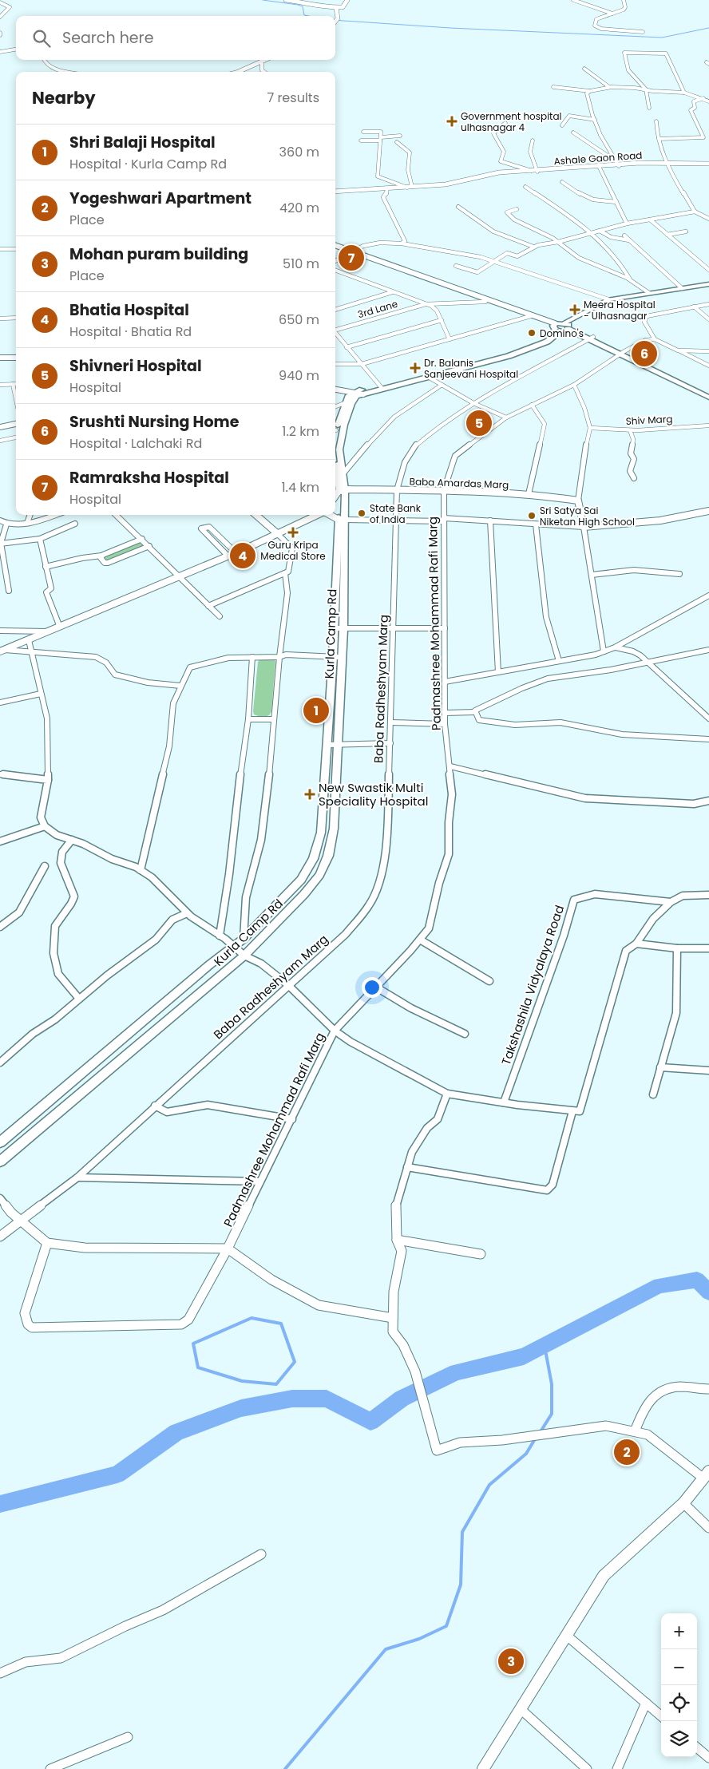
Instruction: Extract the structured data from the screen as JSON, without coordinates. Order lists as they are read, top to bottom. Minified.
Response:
{"streets":{"main road":["Kurla Camp Rd"],"street":["Ashale Gaon Road","3rd Lane","Shiv Marg","Baba Amardas Marg","Padmashree Mohammad Rafi Marg","Baba Radheshyam Marg","Takshashila Vidyalaya Road"]},"crossings":[["Baba Amardas Marg","Padmashree Mohammad Rafi Marg"],["Baba Amardas Marg","Kurla Camp Rd"],["Baba Amardas Marg","Baba Radheshyam Marg"]],"places":{"health":["Government hospital ulhasnagar 4","Meera Hospital - Ulhasnagar","Dr. Balanis Sanjeevani Hospital","Guru Kripa Medical Store","New Swastik Multi Speciality Hospital"],"other":["Domino's","State Bank of India","Sri Satya Sai Niketan High School"]},"page":{"search":"Search here","heading":["Nearby","7 results"],"list":[{"mark":"1","name":"Shri Balaji Hospital","note":"Hospital · Kurla Camp Rd","value":"360 m"},{"mark":"2","name":"Yogeshwari Apartment","note":"Place","value":"420 m"},{"mark":"3","name":"Mohan puram building","note":"Place","value":"510 m"},{"mark":"4","name":"Bhatia Hospital","note":"Hospital · Bhatia Rd","value":"650 m"},{"mark":"5","name":"Shivneri Hospital","note":"Hospital","value":"940 m"},{"mark":"6","name":"Srushti Nursing Home","note":"Hospital · Lalchaki Rd","value":"1.2 km"},{"mark":"7","name":"Ramraksha Hospital","note":"Hospital","value":"1.4 km"}],"pins":["7","6","5","4","1","2","3"],"map_buttons":["+","−"]}}
